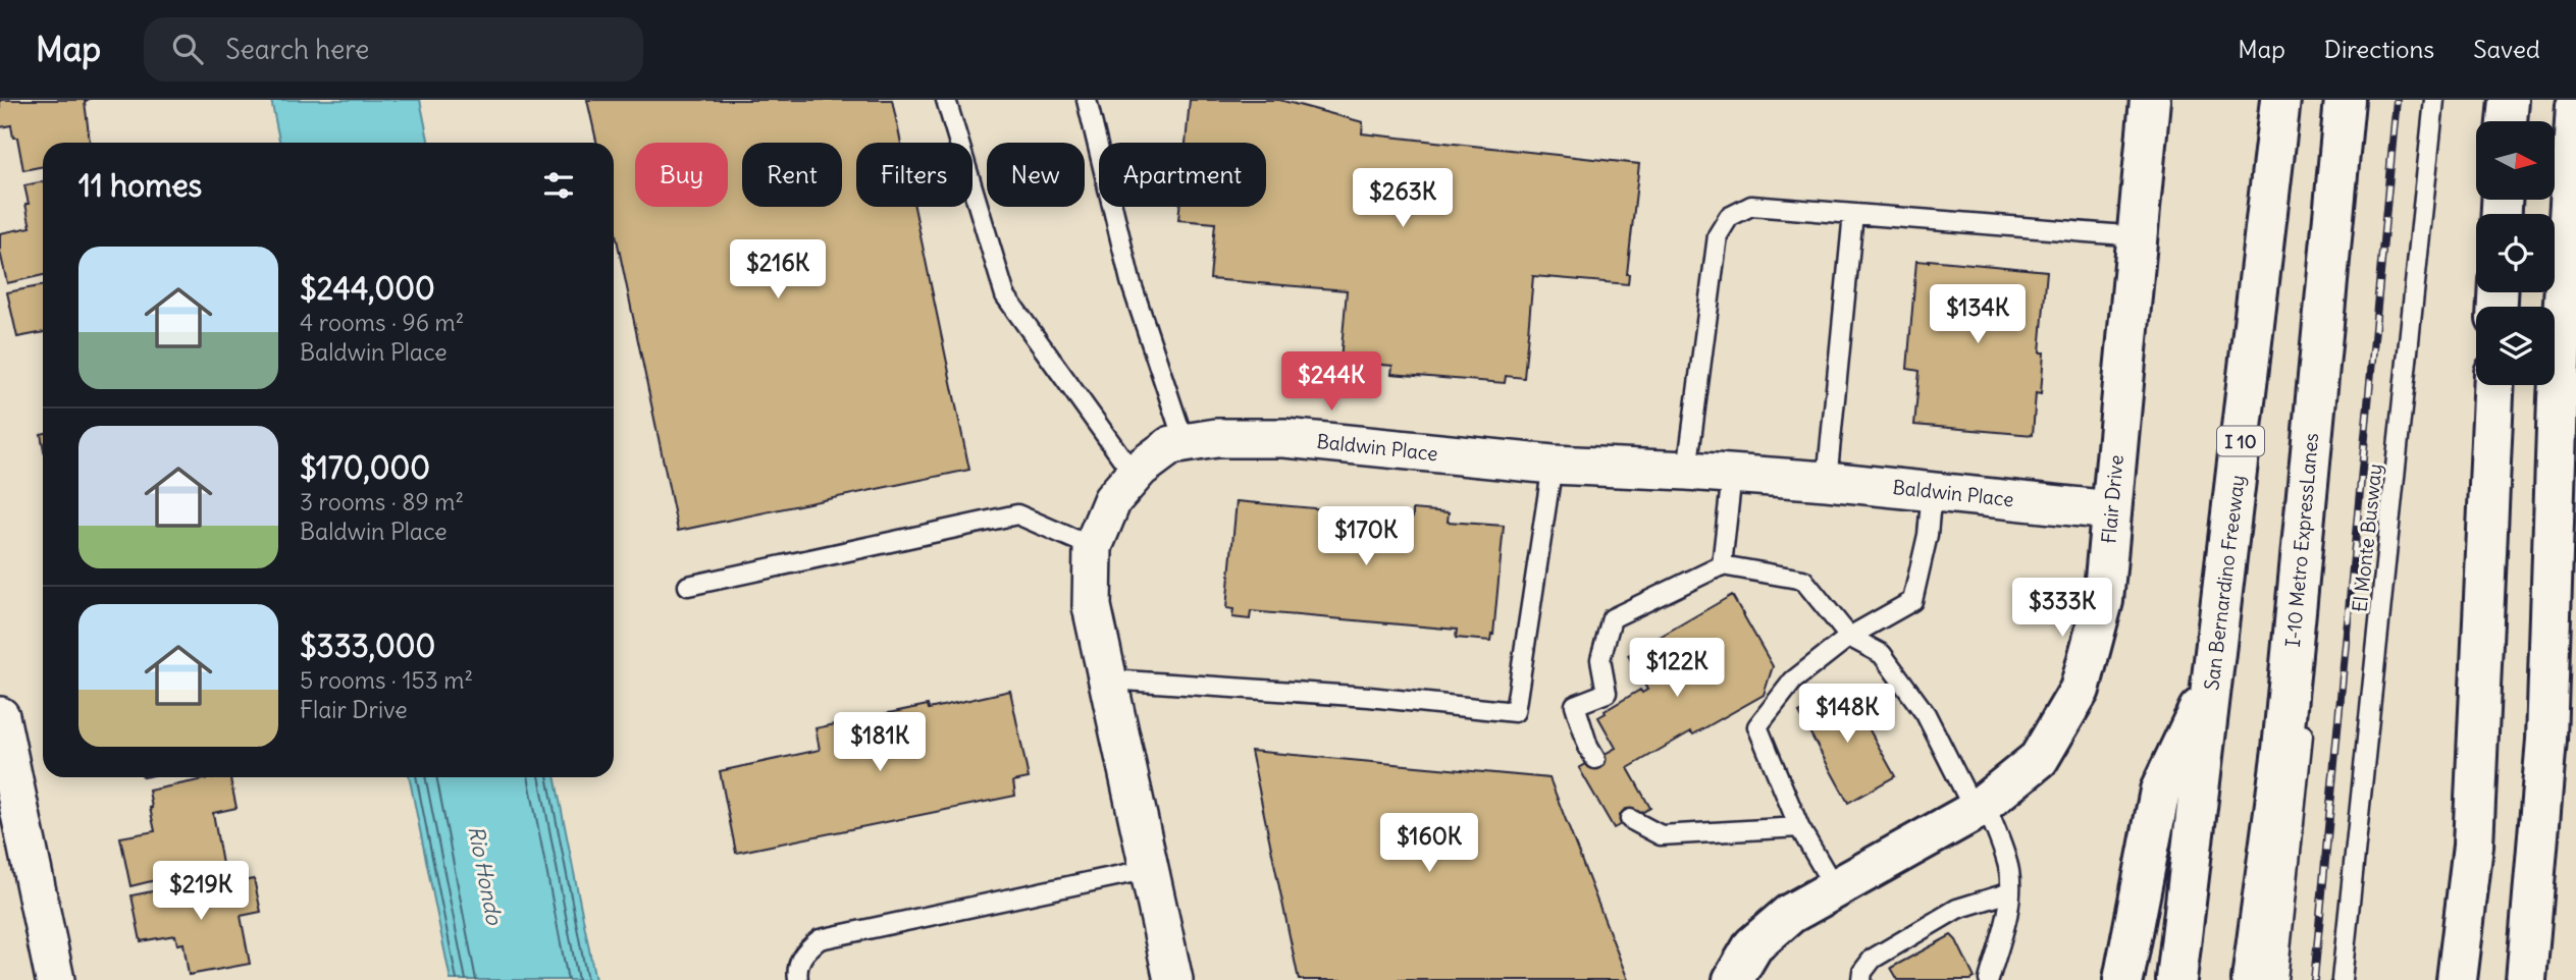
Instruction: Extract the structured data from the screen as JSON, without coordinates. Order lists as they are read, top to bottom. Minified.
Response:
{"streets":{"main road":["I 10","Flair Drive","I-10 Metro ExpressLanes","San Bernardino Freeway"],"street":["Baldwin Place"],"lane":["El Monte Busway"]},"crossings":[["Baldwin Place","Flair Drive"]],"water":["Rio Hondo"],"north":"right","page":{"header":"Map","search":"Search here","nav":["Map","Directions","Saved"],"chip":["Buy","Rent","Filters","New","Apartment"],"heading":"11 homes","price":["$263K","$216K","$134K","$244K","$170K","$333K","$122K","$148K","$181K","$160K","$219K"],"list":[{"name":"$244,000","note":"4 rooms · 96 m² · Baldwin Place"},{"name":"$170,000","note":"3 rooms · 89 m² · Baldwin Place"},{"name":"$333,000","note":"5 rooms · 153 m² · Flair Drive"}]}}
